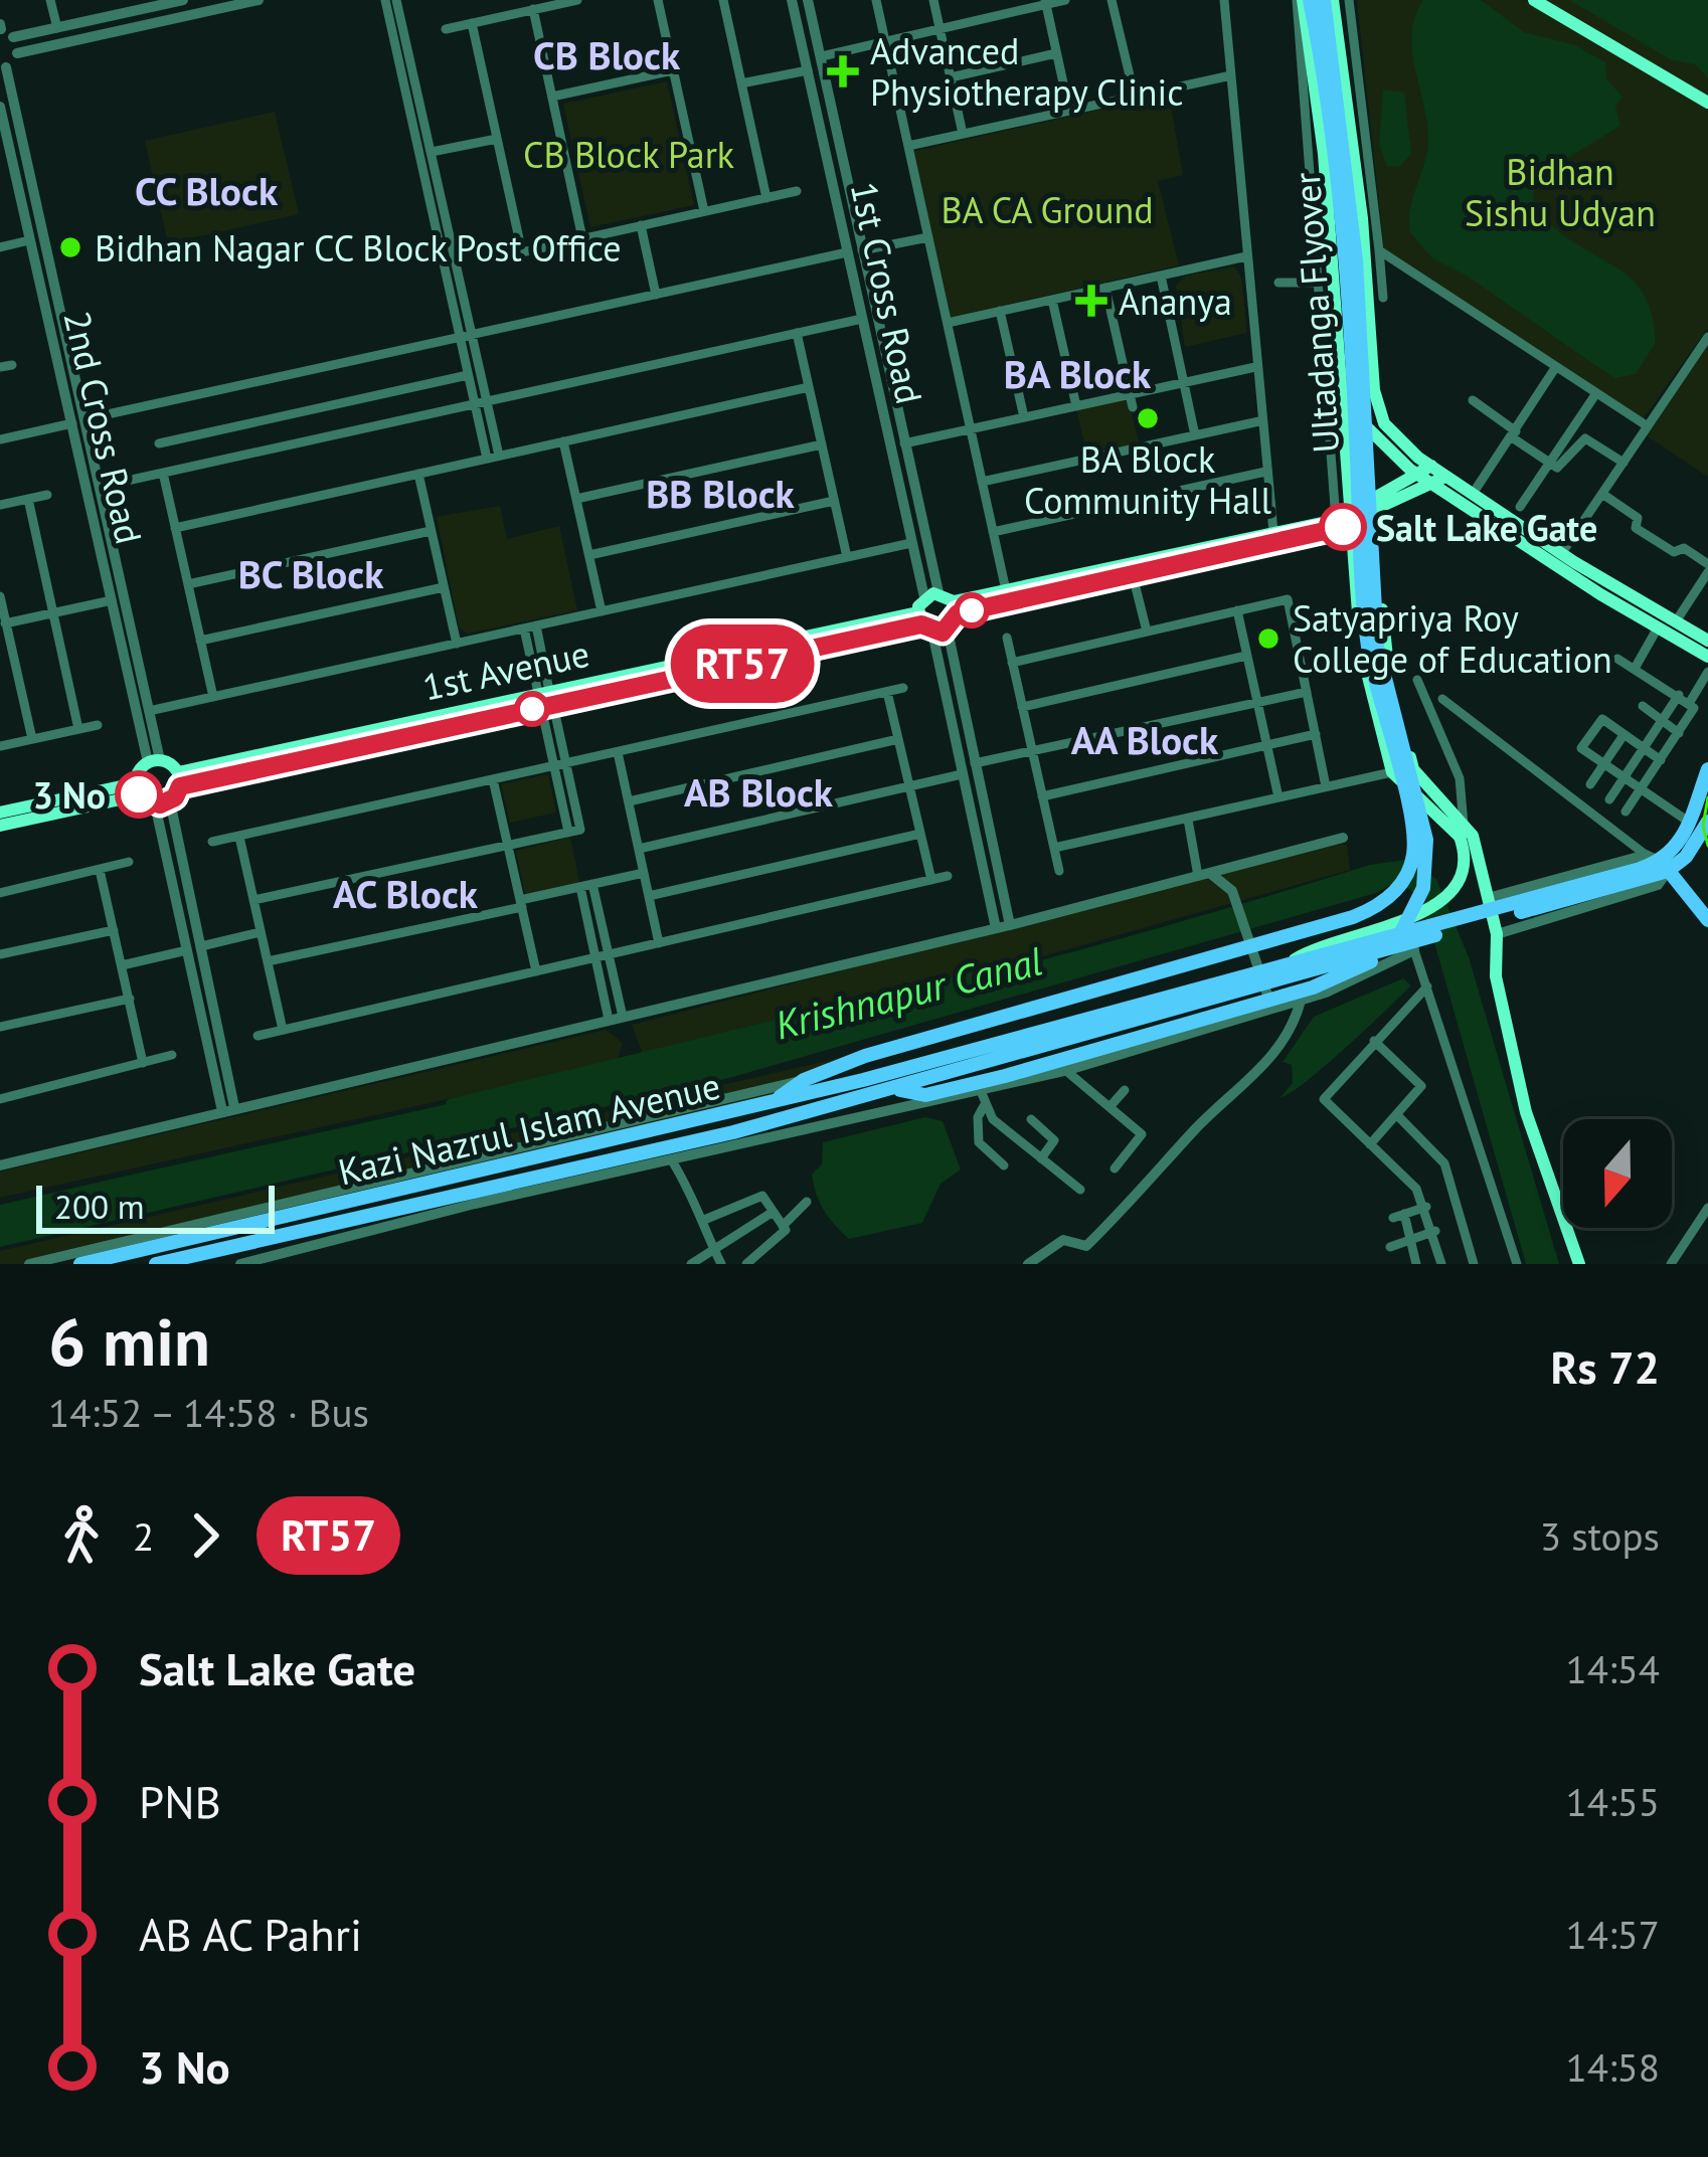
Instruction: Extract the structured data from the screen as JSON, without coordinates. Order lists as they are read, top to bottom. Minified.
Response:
{"streets":{"main road":["Ultadanga Flyover","1st Avenue","Kazi Nazrul Islam Avenue"],"street":["1st Cross Road","2nd Cross Road"]},"crossings":[["Ultadanga Flyover","Kazi Nazrul Islam Avenue"]],"districts":["CB Block","CC Block","BA Block","BB Block","BC Block","AA Block","AB Block","AC Block"],"water":["Krishnapur Canal"],"parks":["CB Block Park","Bidhan Sishu Udyan","BA CA Ground"],"places":{"health":["Advanced Physiotherapy Clinic","Ananya"],"other":["Bidhan Nagar CC Block Post Office","BA Block Community Hall","Salt Lake Gate","Satyapriya Roy College of Education","3 No"]},"lines":["bus line RT57"],"scale_bar":"200 m","north":"bottom","page":{"on_map":"RT57","scale":"200 m","heading":["6 min","14:52 – 14:58 · Bus","Rs 72"],"legs":["2","RT57","3 stops"],"list":[{"name":"Salt Lake Gate","value":"14:54"},{"name":"PNB","value":"14:55"},{"name":"AB AC Pahri","value":"14:57"},{"name":"3 No","value":"14:58"}]}}
